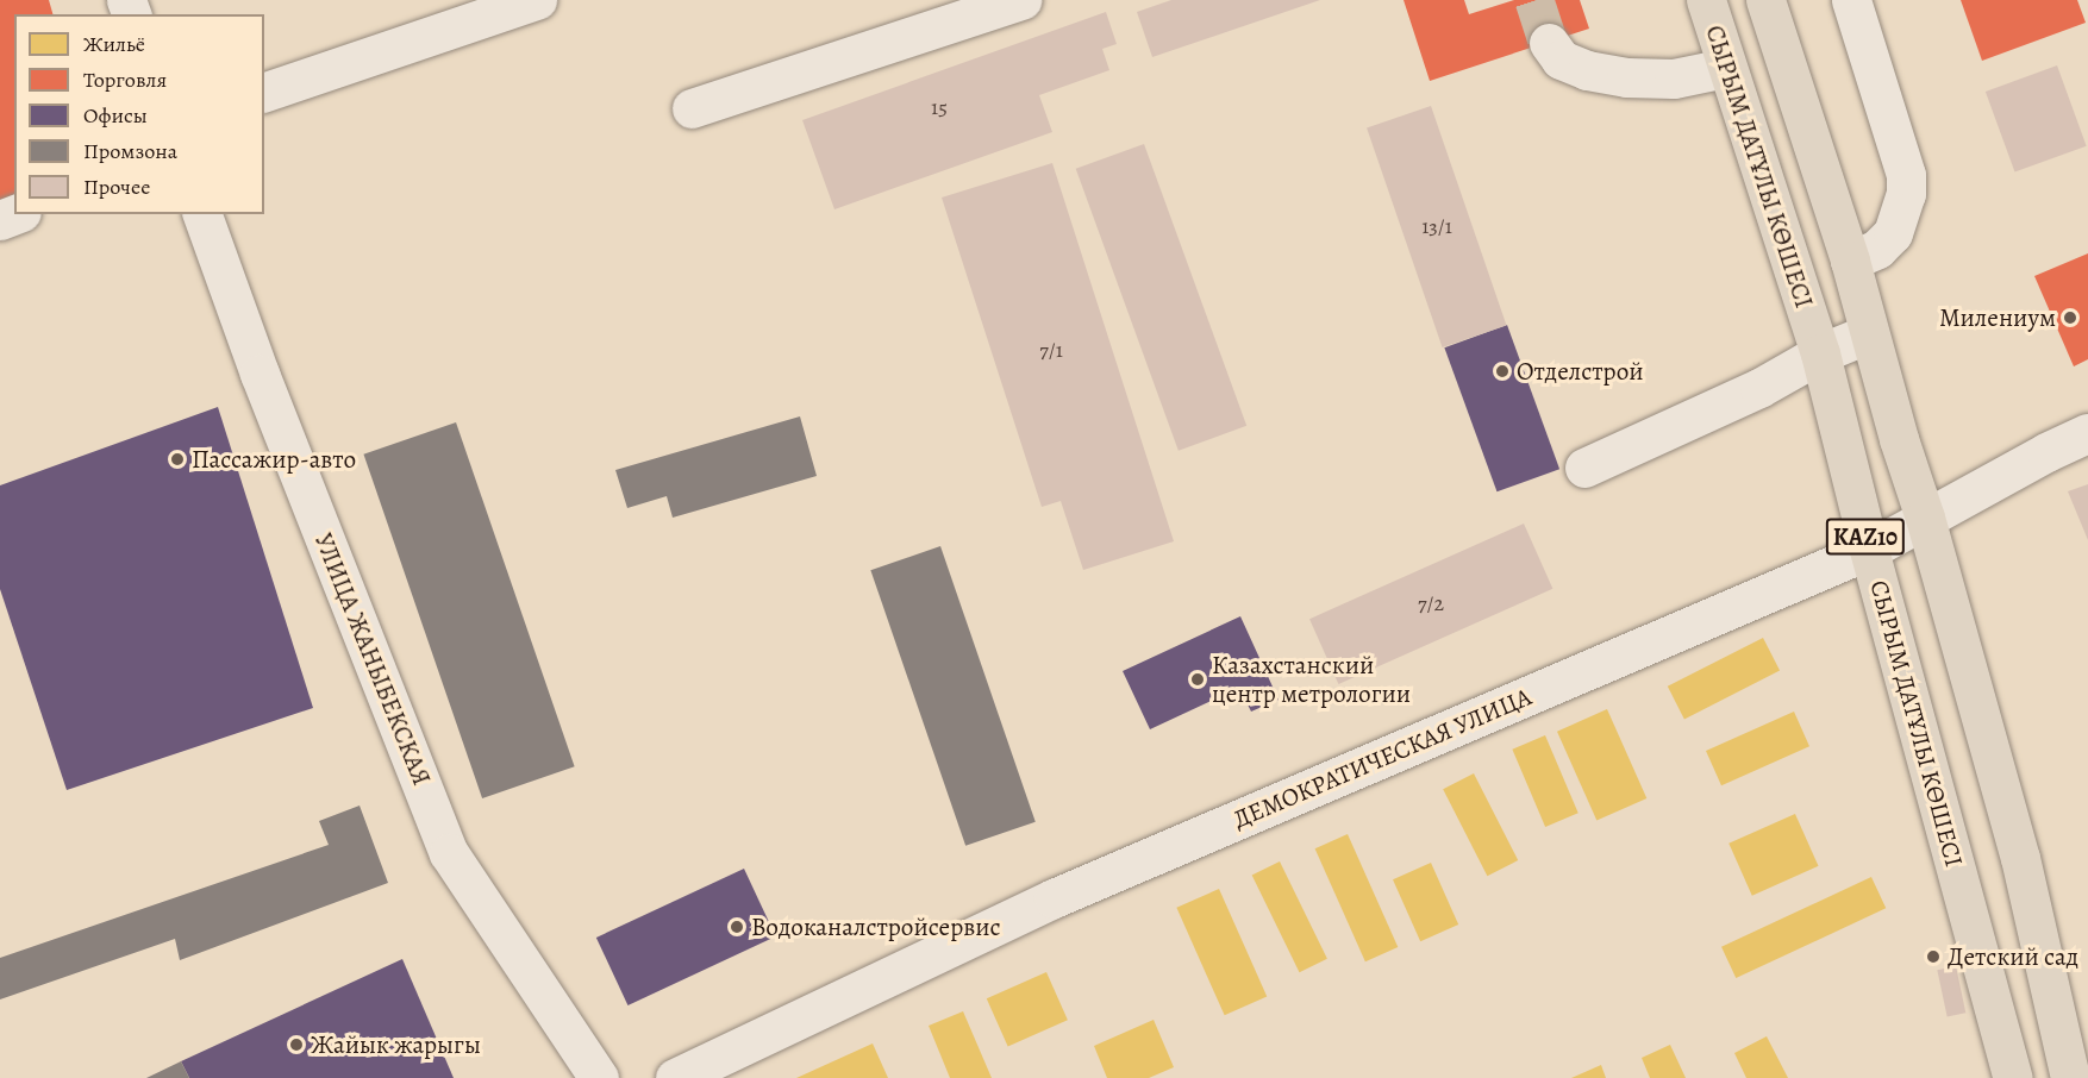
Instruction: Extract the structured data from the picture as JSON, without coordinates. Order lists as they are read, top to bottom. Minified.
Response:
{"streets":{"highway":["СЫРЫМ ДАТҰЛЫ КӨШЕСІ","KAZ10"],"street":["УЛИЦА ЖАНЫБЕКСКАЯ","ДЕМОКРАТИЧЕСКАЯ УЛИЦА"]},"crossings":[["СЫРЫМ ДАТҰЛЫ КӨШЕСІ","ДЕМОКРАТИЧЕСКАЯ УЛИЦА"],["KAZ10","ДЕМОКРАТИЧЕСКАЯ УЛИЦА"]],"places":["Милениум","Отделстрой","Пассажир-авто","Казахстанский центр метрологии","Водоканалстройсервис","Детский сад","Жайык жарыгы"],"house_numbers":["15","13/1","7/1","7/2"],"legend":["Жильё","Торговля","Офисы","Промзона","Прочее"]}
